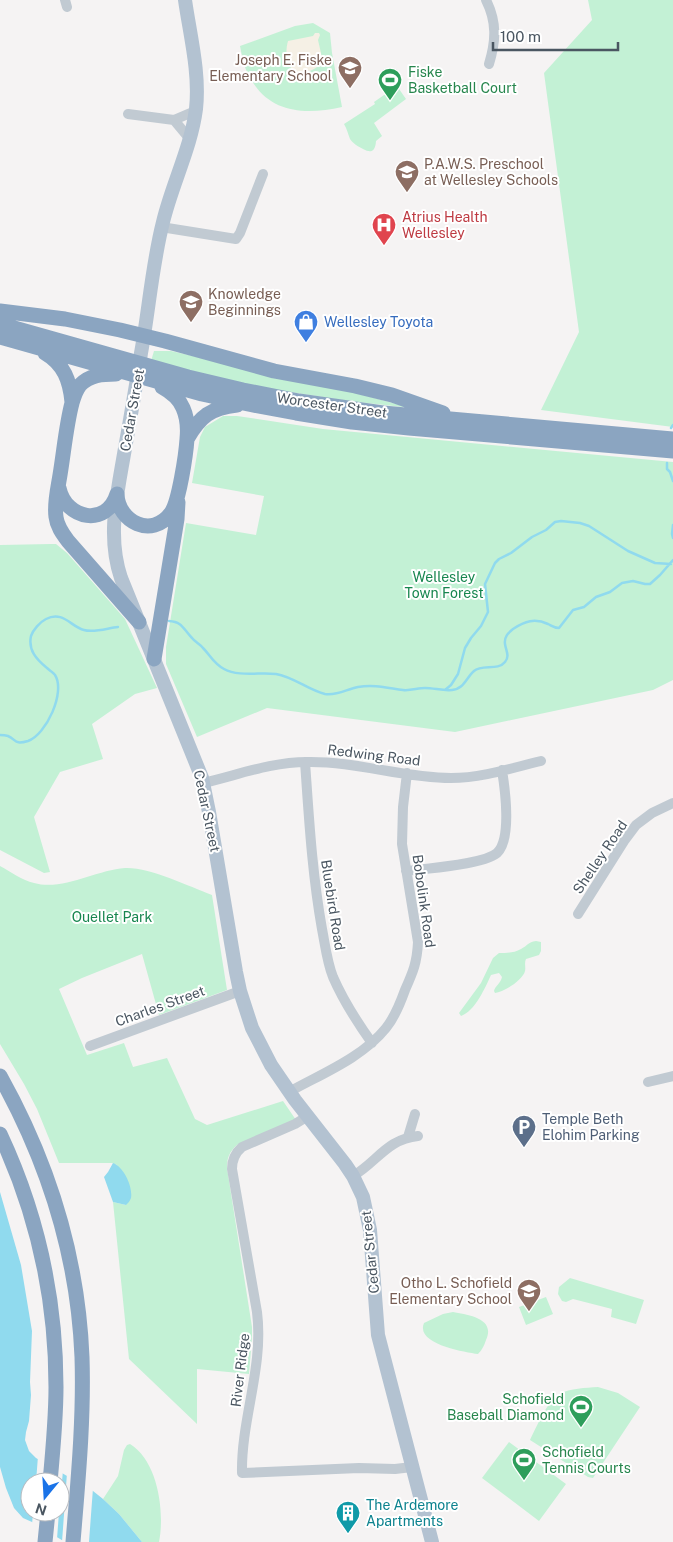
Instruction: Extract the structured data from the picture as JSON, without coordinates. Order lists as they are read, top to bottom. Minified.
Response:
{"streets":{"highway":["Worcester Street"],"main road":["Cedar Street"],"street":["Redwing Road","Shelley Road","Bobolink Road","Bluebird Road","Charles Street","River Ridge"]},"crossings":[["Cedar Street","Redwing Road"],["Cedar Street","Bobolink Road"],["Cedar Street","Charles Street"],["Cedar Street","River Ridge"],["Redwing Road","Bobolink Road"],["Redwing Road","Bluebird Road"],["Bobolink Road","Bluebird Road"]],"parks":["Wellesley Town Forest","Ouellet Park"],"places":{"school or university":["Joseph E. Fiske Elementary School","P.A.W.S. Preschool at Wellesley Schools","Knowledge Beginnings","Otho L. Schofield Elementary School"],"sports":["Fiske Basketball Court","Schofield Baseball Diamond","Schofield Tennis Courts"],"hospital":["Atrius Health Wellesley"],"shop":["Wellesley Toyota"],"parking":["Temple Beth Elohim Parking"],"building":["The Ardemore Apartments"]},"scale_bar":"100 m","north":"bottom"}
